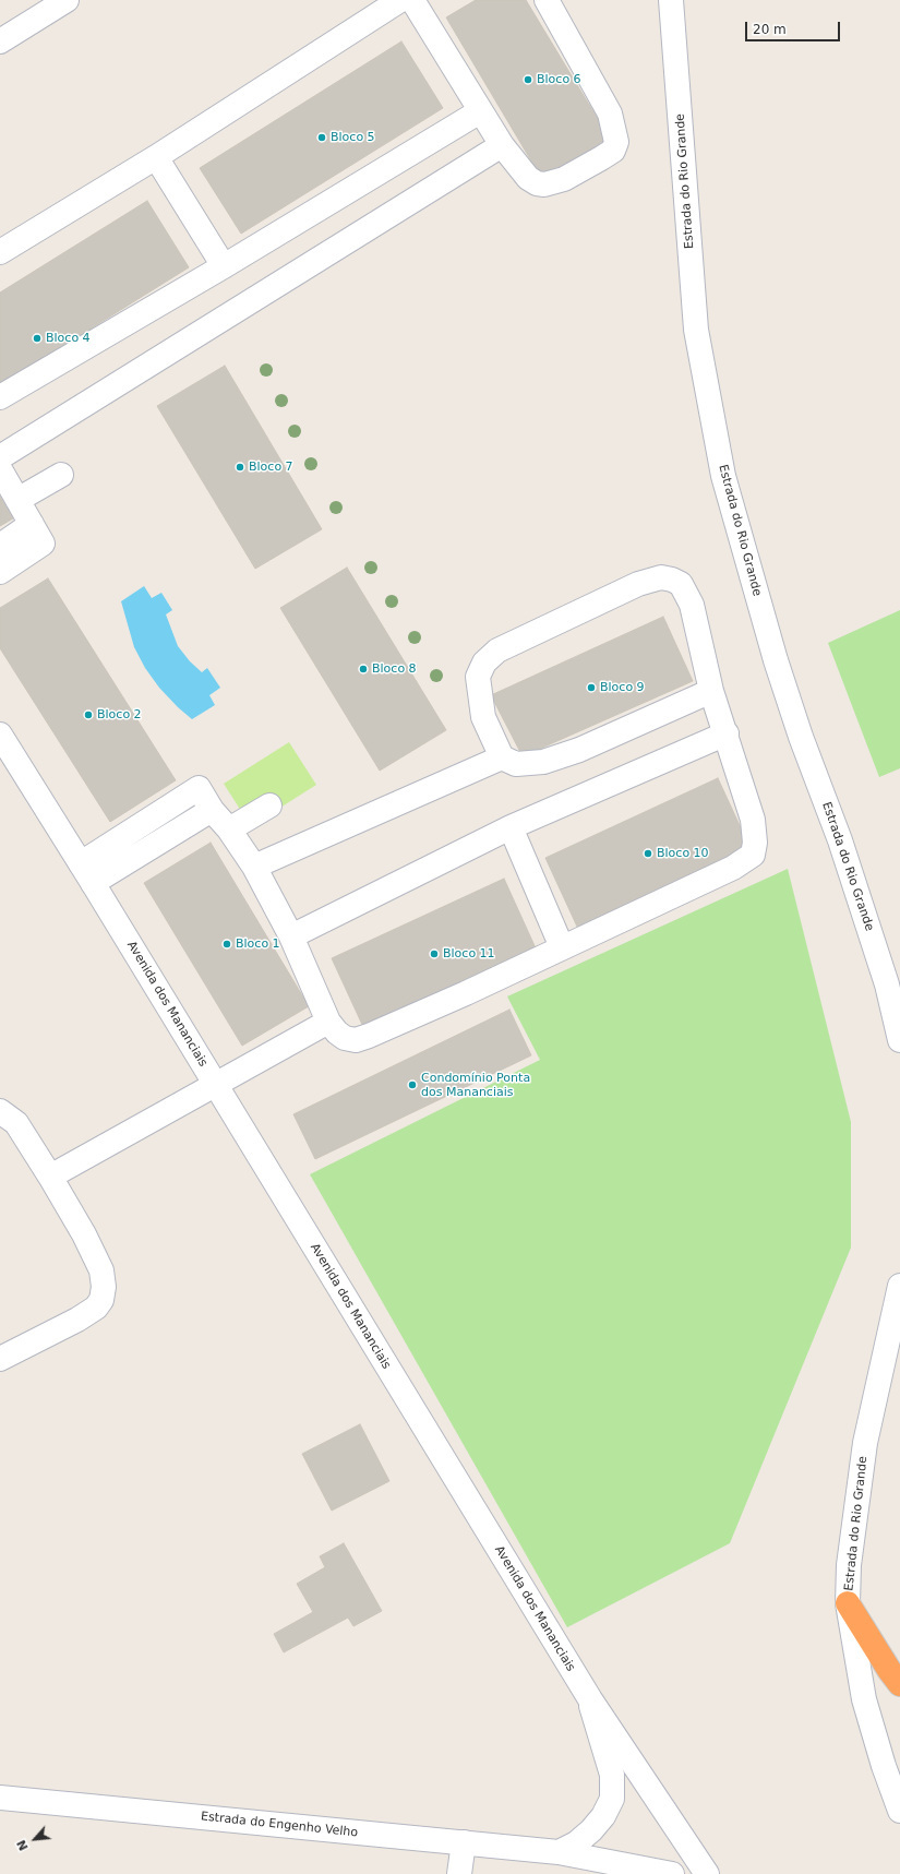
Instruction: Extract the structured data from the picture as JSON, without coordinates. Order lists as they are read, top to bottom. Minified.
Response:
{"streets":{"street":["Estrada do Rio Grande","Avenida dos Mananciais","Estrada do Engenho Velho"]},"places":["Bloco 6","Bloco 5","Bloco 4","Bloco 7","Bloco 8","Bloco 9","Bloco 2","Bloco 10","Bloco 1","Bloco 11","Condomínio Ponta dos Mananciais"],"scale_bar":"20 m","north":"bottom left"}
